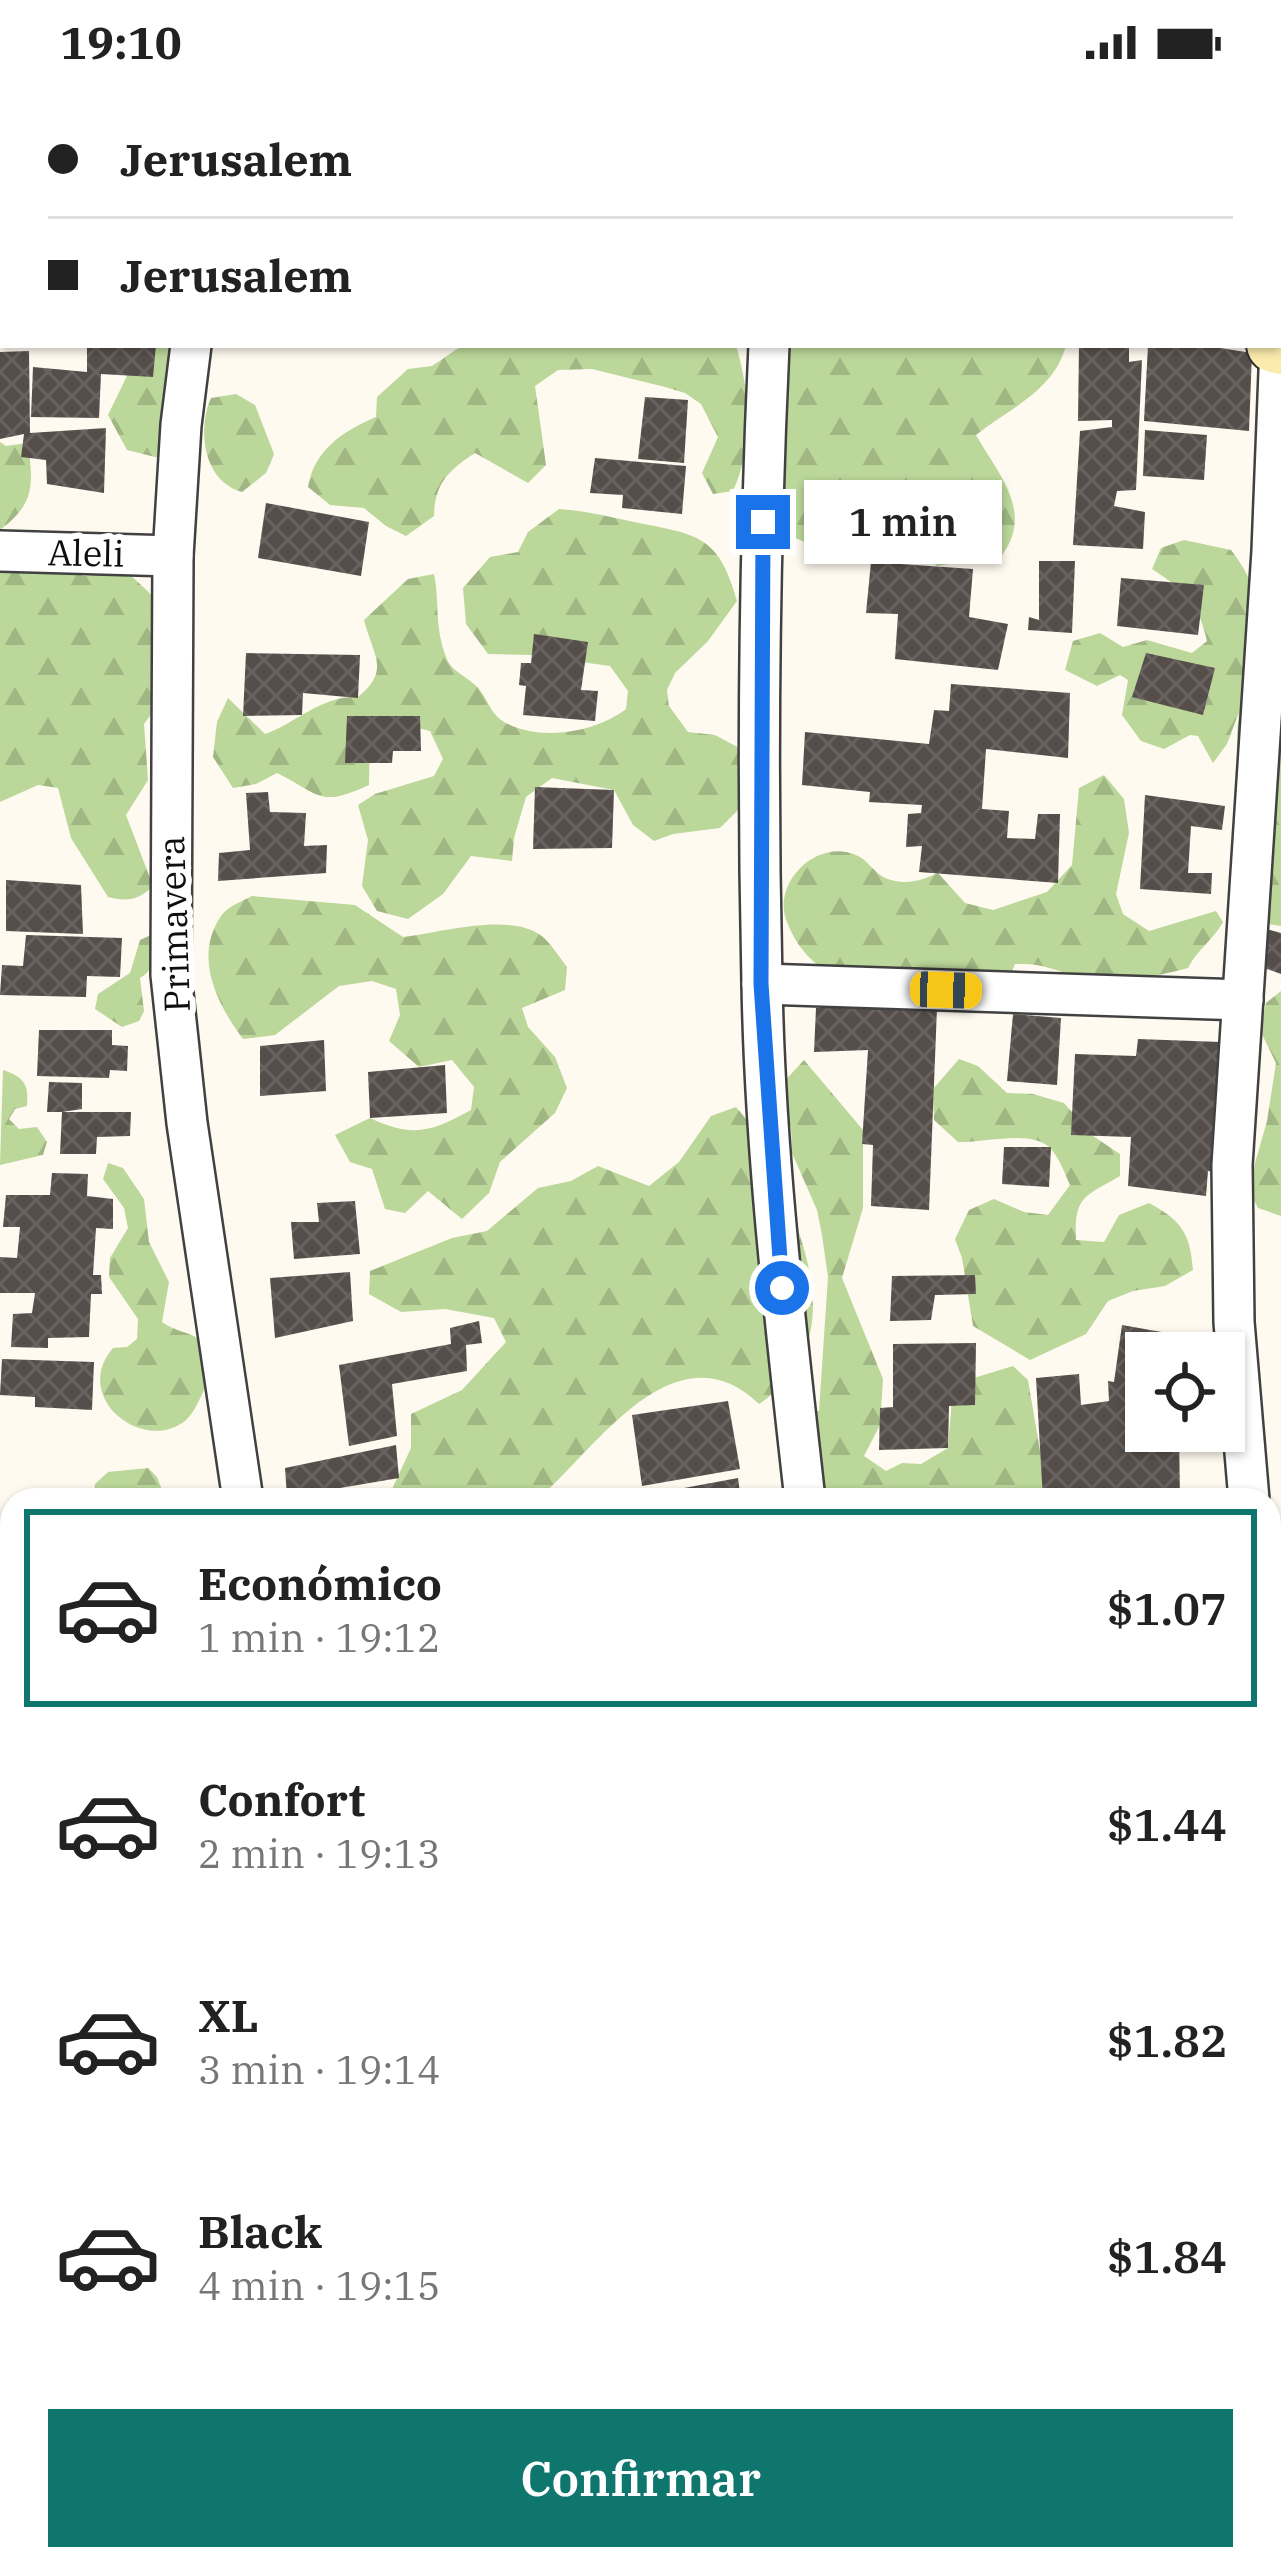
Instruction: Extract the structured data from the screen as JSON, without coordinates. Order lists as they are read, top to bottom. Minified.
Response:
{"streets":{"street":["Aleli","Primavera"]},"crossings":[["Aleli","Primavera"]],"page":{"status":"19:10","banner":["Jerusalem","Jerusalem"],"bubble":"1 min","list":[{"name":"Económico","note":"1 min · 19:12","value":"$1.07"},{"name":"Confort","note":"2 min · 19:13","value":"$1.44"},{"name":"XL","note":"3 min · 19:14","value":"$1.82"},{"name":"Black","note":"4 min · 19:15","value":"$1.84"}],"buttons":"Confirmar"}}
